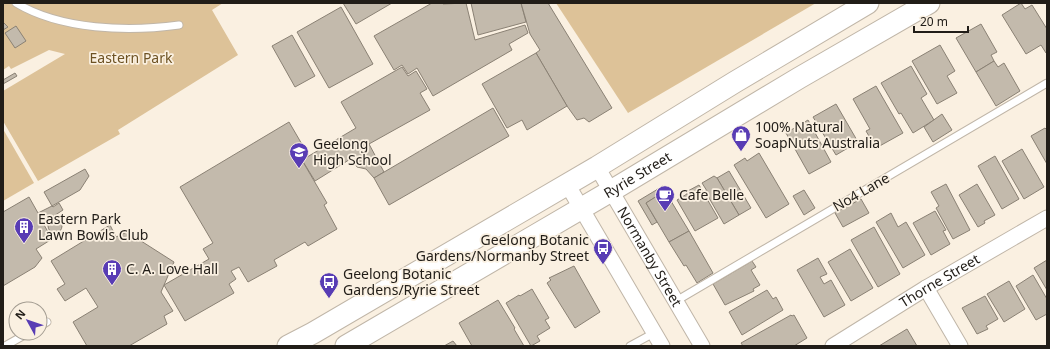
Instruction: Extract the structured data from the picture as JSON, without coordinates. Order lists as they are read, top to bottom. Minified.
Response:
{"streets":{"main road":["Ryrie Street"],"street":["Normanby Street","Thorne Street"],"lane":["No4 Lane"]},"crossings":[["Ryrie Street","Normanby Street"],["No4 Lane","Normanby Street"]],"parks":["Eastern Park"],"places":{"shop":["100% Natural SoapNuts Australia"],"school or university":["Geelong High School"],"cafe":["Cafe Belle"],"building":["Eastern Park Lawn Bowls Club","C. A. Love Hall"],"bus stop":["Geelong Botanic Gardens/Normanby Street","Geelong Botanic Gardens/Ryrie Street"]},"scale_bar":"20 m","north":"top left"}
